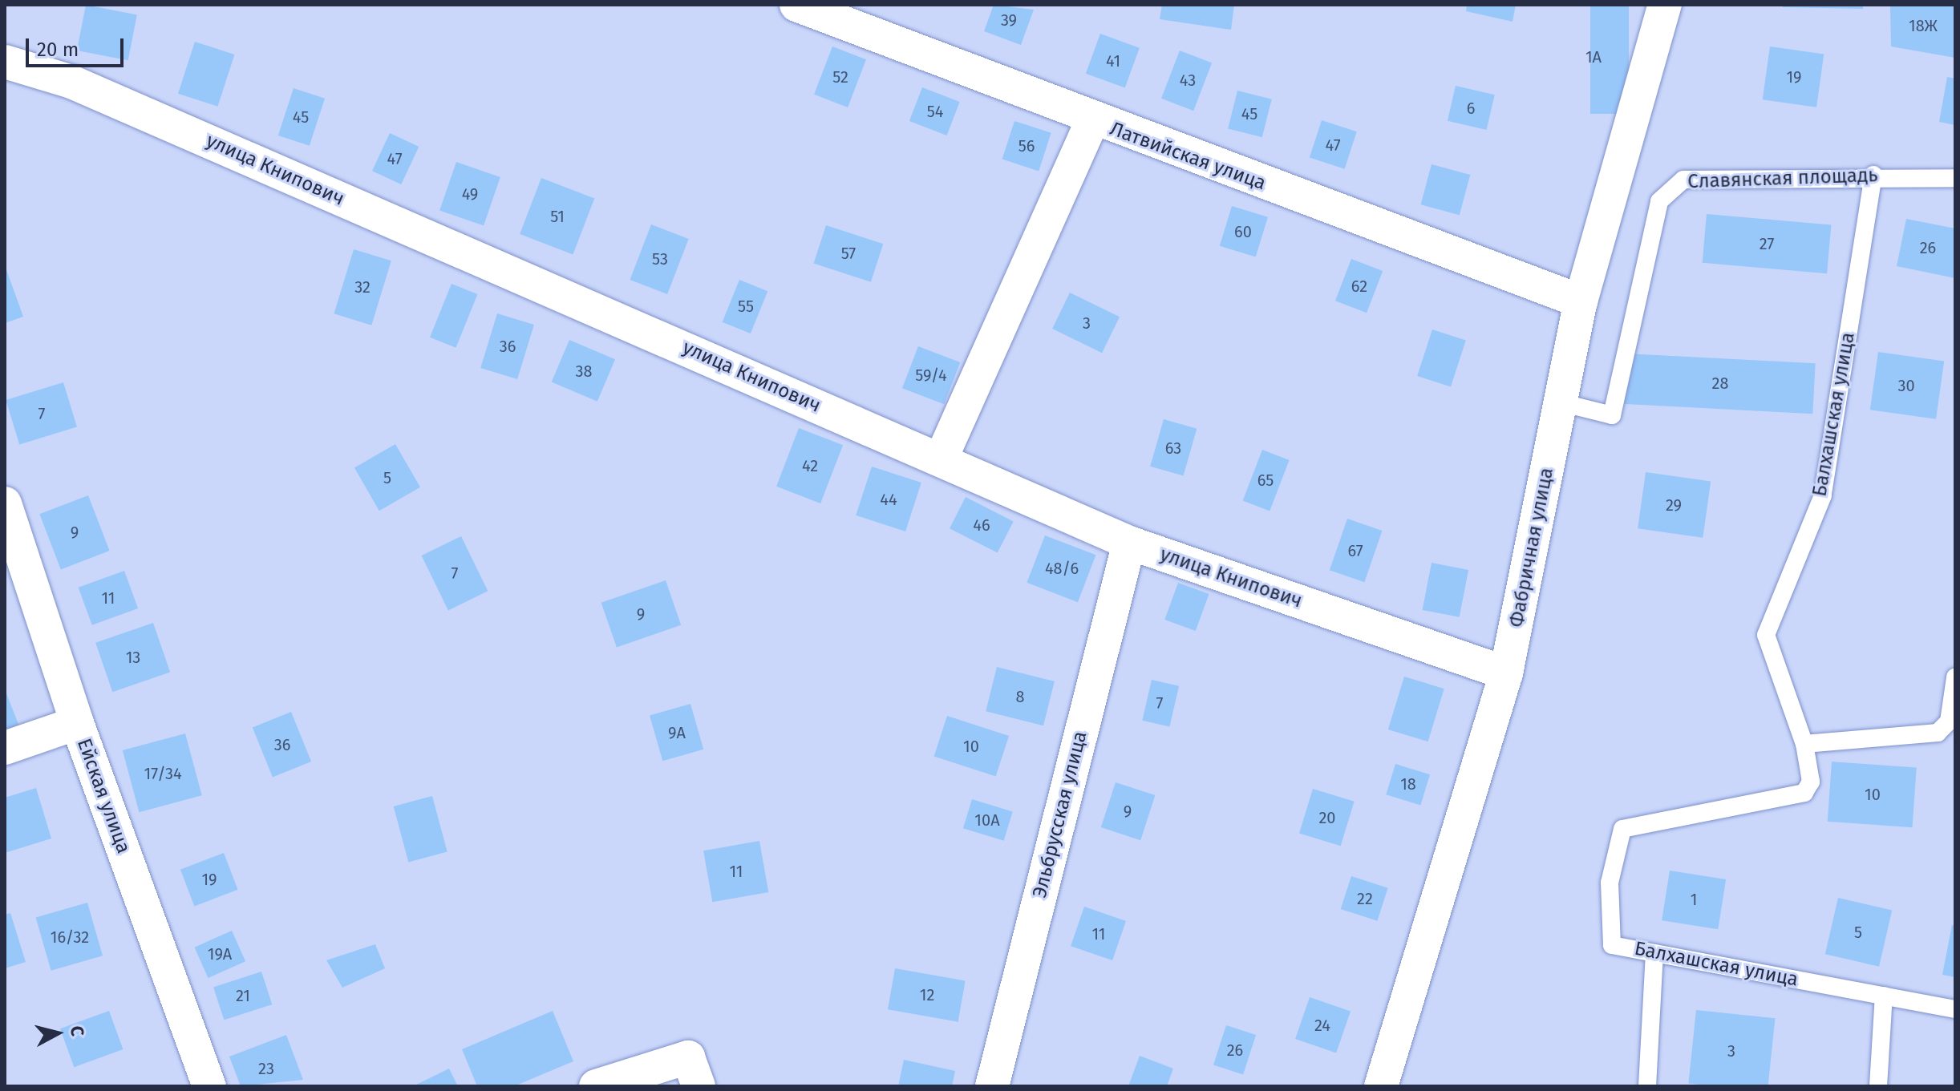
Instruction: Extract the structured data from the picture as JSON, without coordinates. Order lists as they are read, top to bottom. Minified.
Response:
{"streets":{"street":["Латвийская улица","улица Книпович","Фабричная улица","Ейская улица","Эльбрусская улица"],"lane":["Славянская площадь","Балхашская улица"]},"crossings":[["Латвийская улица","Фабричная улица"],["улица Книпович","Фабричная улица"],["улица Книпович","Эльбрусская улица"],["Славянская площадь","Балхашская улица"],["Славянская площадь","Фабричная улица"]],"house_numbers":["39","18Ж","1А","41","52","19","43","6","54","45","45","47","56","47","49","51","60","27","26","57","53","62","32","55","3","36","38","59/4","28","30","7","63","42","5","65","44","29","46","9","67","48/6","7","11","9","13","8","7","9А","36","10","17/34","18","10","9","20","10А","11","19","22","1","5","11","16/32","19А","12","21","24","26","3","23"],"scale_bar":"20 m","north":"right"}
